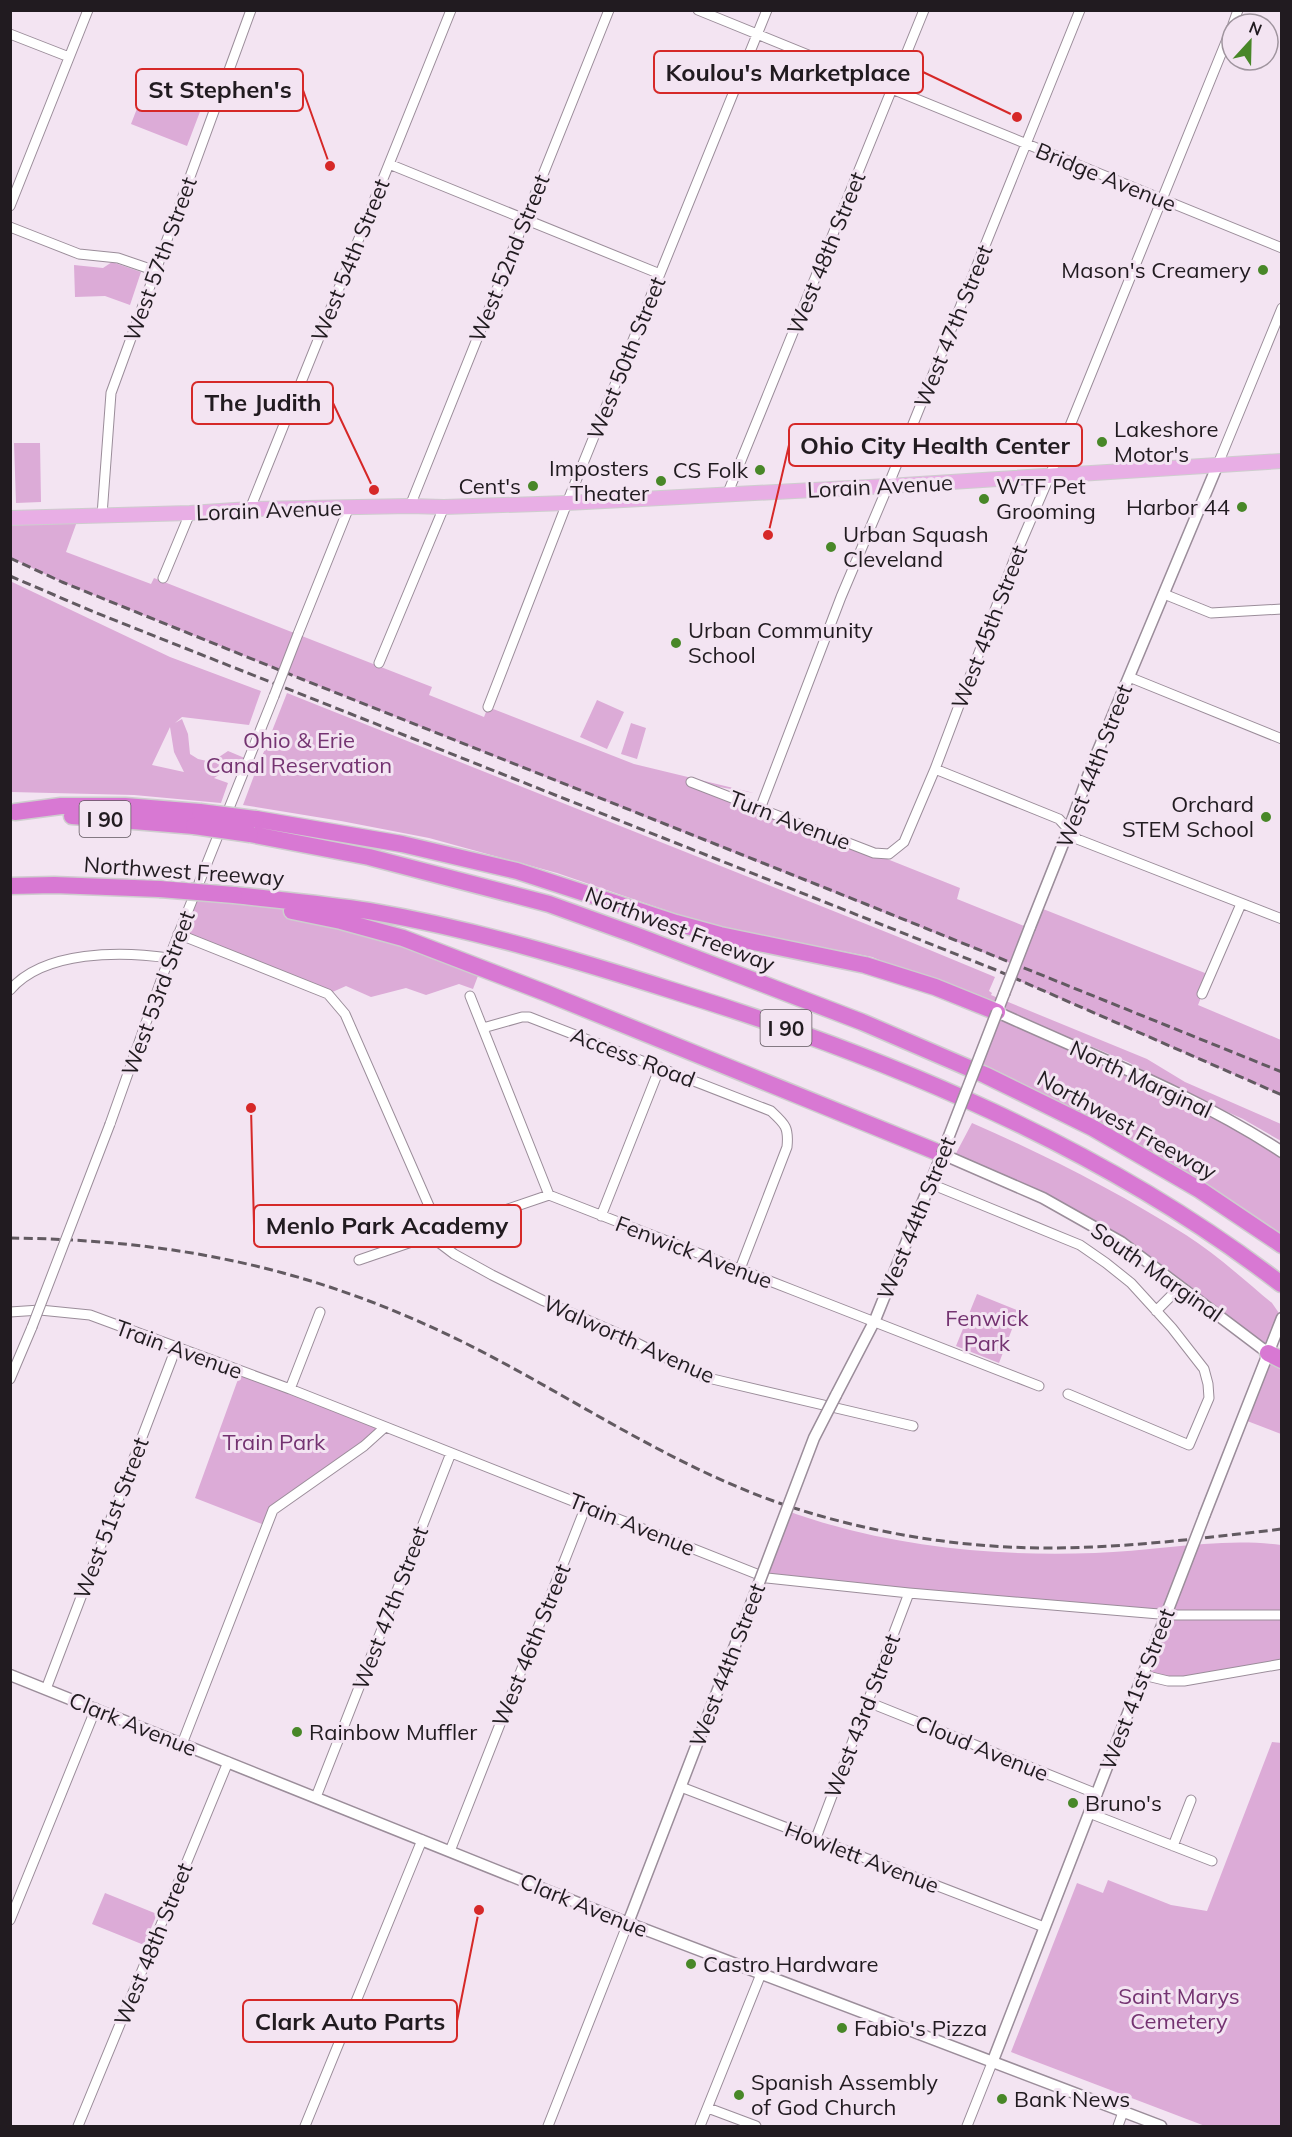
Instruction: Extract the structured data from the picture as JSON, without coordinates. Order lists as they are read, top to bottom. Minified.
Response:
{"streets":{"highway":["I 90","Northwest Freeway"],"main road":["Lorain Avenue"],"street":["Bridge Avenue","West 48th Street","West 52nd Street","West 57th Street","West 54th Street","West 47th Street","West 50th Street","West 45th Street","West 44th Street","Turn Avenue","West 53rd Street","Access Road","North Marginal","Fenwick Avenue","South Marginal","Walworth Avenue","Train Avenue","West 51st Street","West 46th Street","West 41st Street","West 43rd Street","Clark Avenue","Cloud Avenue","Howlett Avenue"]},"crossings":[["Bridge Avenue","West 48th Street"],["Bridge Avenue","West 47th Street"],["Bridge Avenue","West 50th Street"],["Bridge Avenue","West 45th Street"],["West 48th Street","Lorain Avenue"],["West 48th Street","Clark Avenue"],["West 52nd Street","Lorain Avenue"],["West 57th Street","Lorain Avenue"],["West 54th Street","Lorain Avenue"],["West 47th Street","Lorain Avenue"],["West 47th Street","Turn Avenue"],["West 47th Street","Train Avenue"],["West 47th Street","Clark Avenue"],["West 50th Street","Lorain Avenue"],["Lorain Avenue","West 45th Street"],["Lorain Avenue","West 44th Street"],["Lorain Avenue","West 53rd Street"],["West 45th Street","Turn Avenue"],["West 44th Street","North Marginal"],["West 44th Street","Fenwick Avenue"],["West 44th Street","South Marginal"],["West 44th Street","Clark Avenue"],["West 44th Street","Howlett Avenue"],["Access Road","Fenwick Avenue"],["South Marginal","West 41st Street"],["Train Avenue","West 51st Street"],["Train Avenue","West 46th Street"],["Train Avenue","West 43rd Street"],["West 51st Street","Clark Avenue"],["West 46th Street","Clark Avenue"],["West 41st Street","Clark Avenue"],["West 41st Street","Cloud Avenue"],["West 41st Street","Howlett Avenue"],["West 43rd Street","Cloud Avenue"],["West 43rd Street","Howlett Avenue"]],"parks":["Ohio & Erie Canal Reservation","Fenwick Park","Train Park","Saint Marys Cemetery"],"places":["Koulou's Marketplace","St Stephen's","Mason's Creamery","Lakeshore Motor's","CS Folk","Imposters Theater","Cent's","The Judith","WTF Pet Grooming","Harbor 44","Ohio City Health Center","Urban Squash Cleveland","Urban Community School","Orchard STEM School","Menlo Park Academy","Rainbow Muffler","Bruno's","Clark Auto Parts","Castro Hardware","Fabio's Pizza","Spanish Assembly of God Church","Bank News"],"north":"top"}
